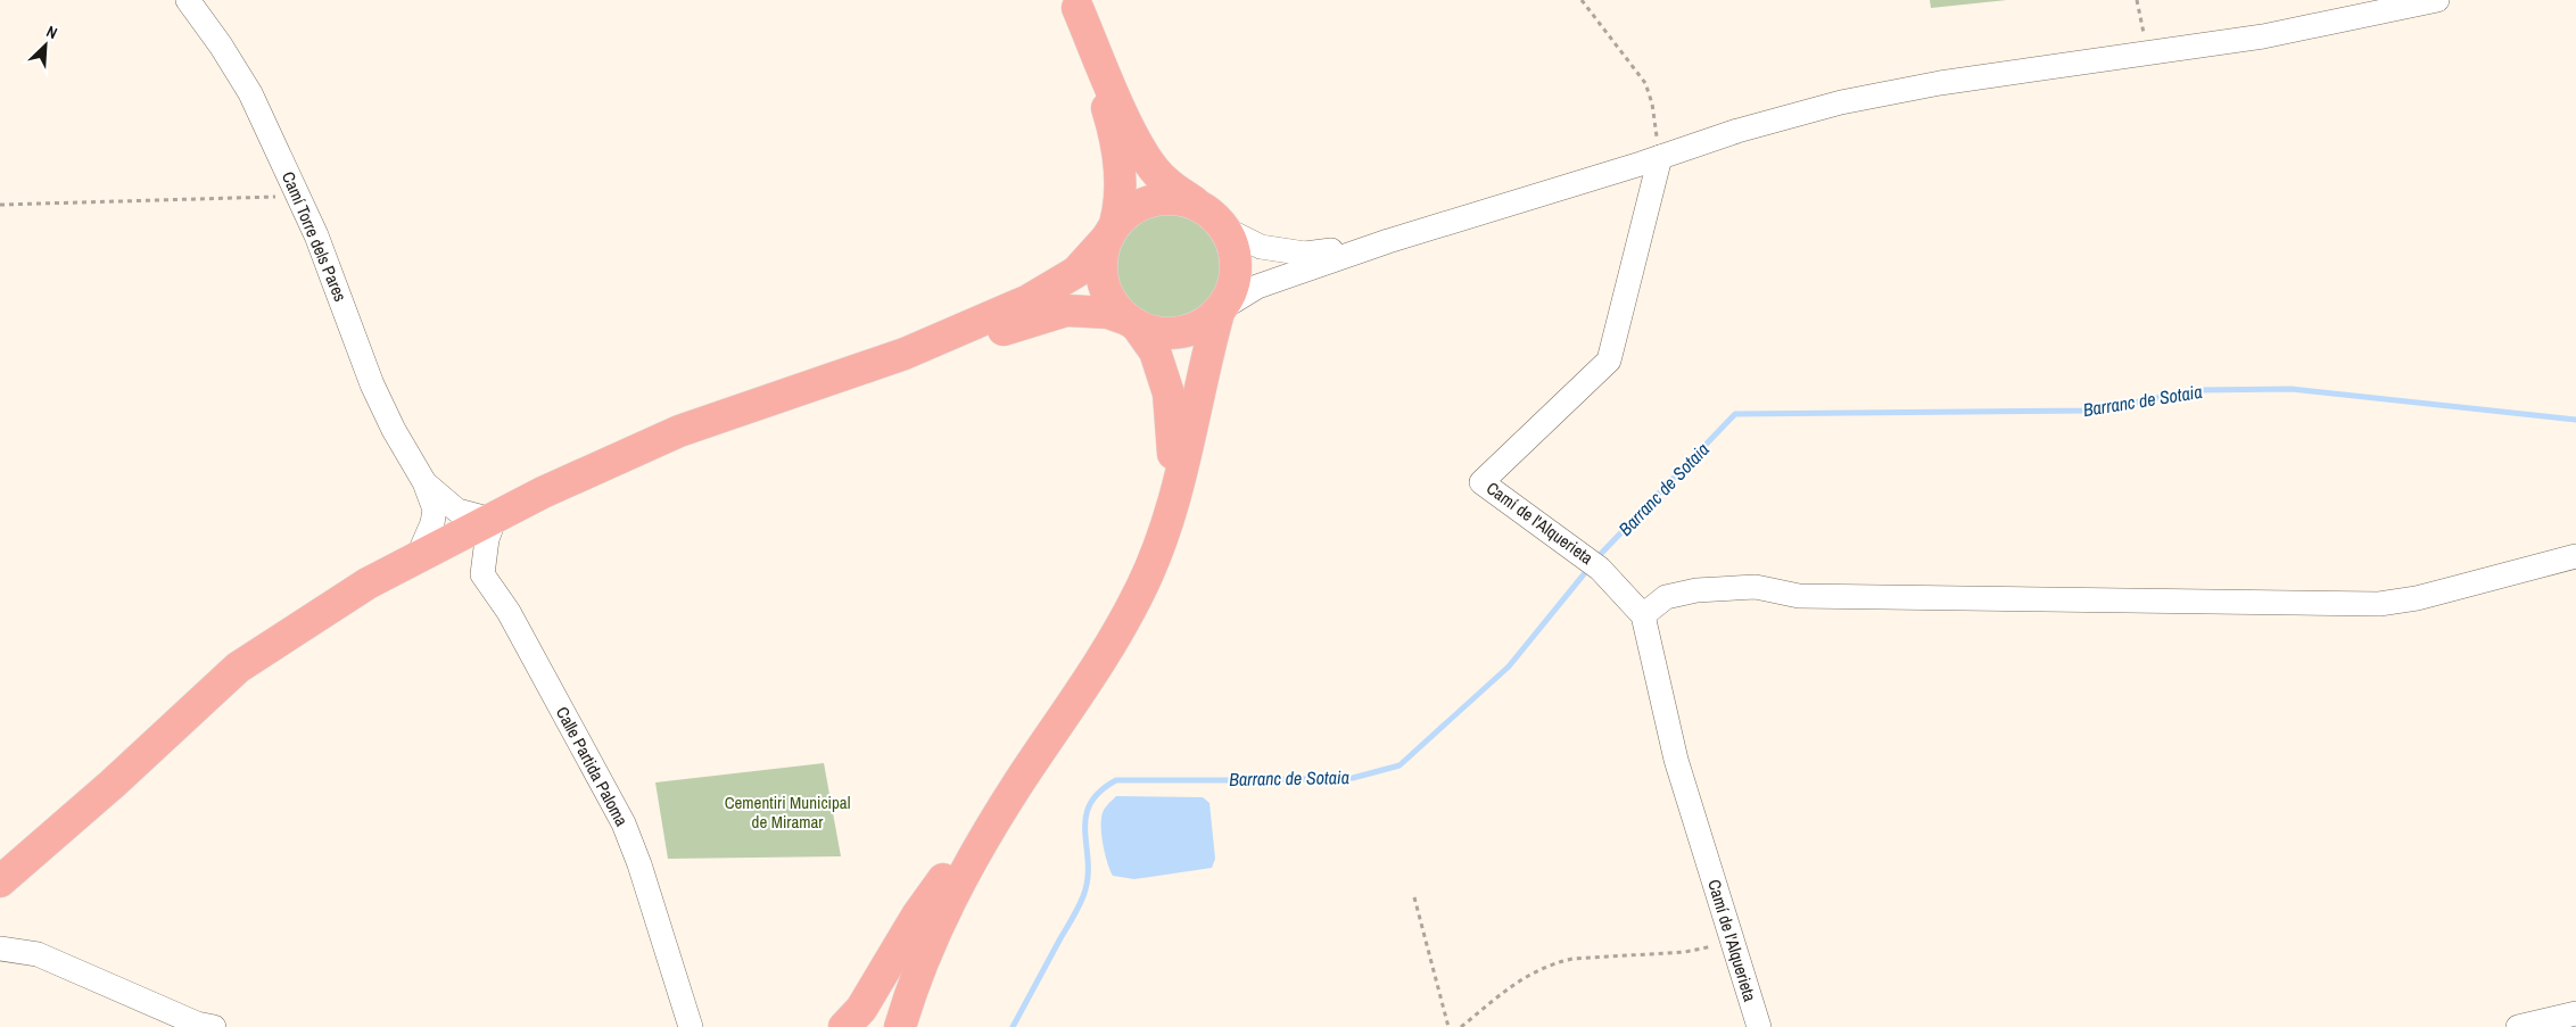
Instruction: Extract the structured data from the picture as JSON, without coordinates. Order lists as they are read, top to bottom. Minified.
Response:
{"streets":{"street":["Camí Torre dels Pares","Camí de l'Alquerieta","Calle Partida Paloma"]},"crossings":[["Camí Torre dels Pares","Calle Partida Paloma"]],"water":["Barranc de Sotaia"],"parks":["Cementiri Municipal de Miramar"],"north":"top right"}
